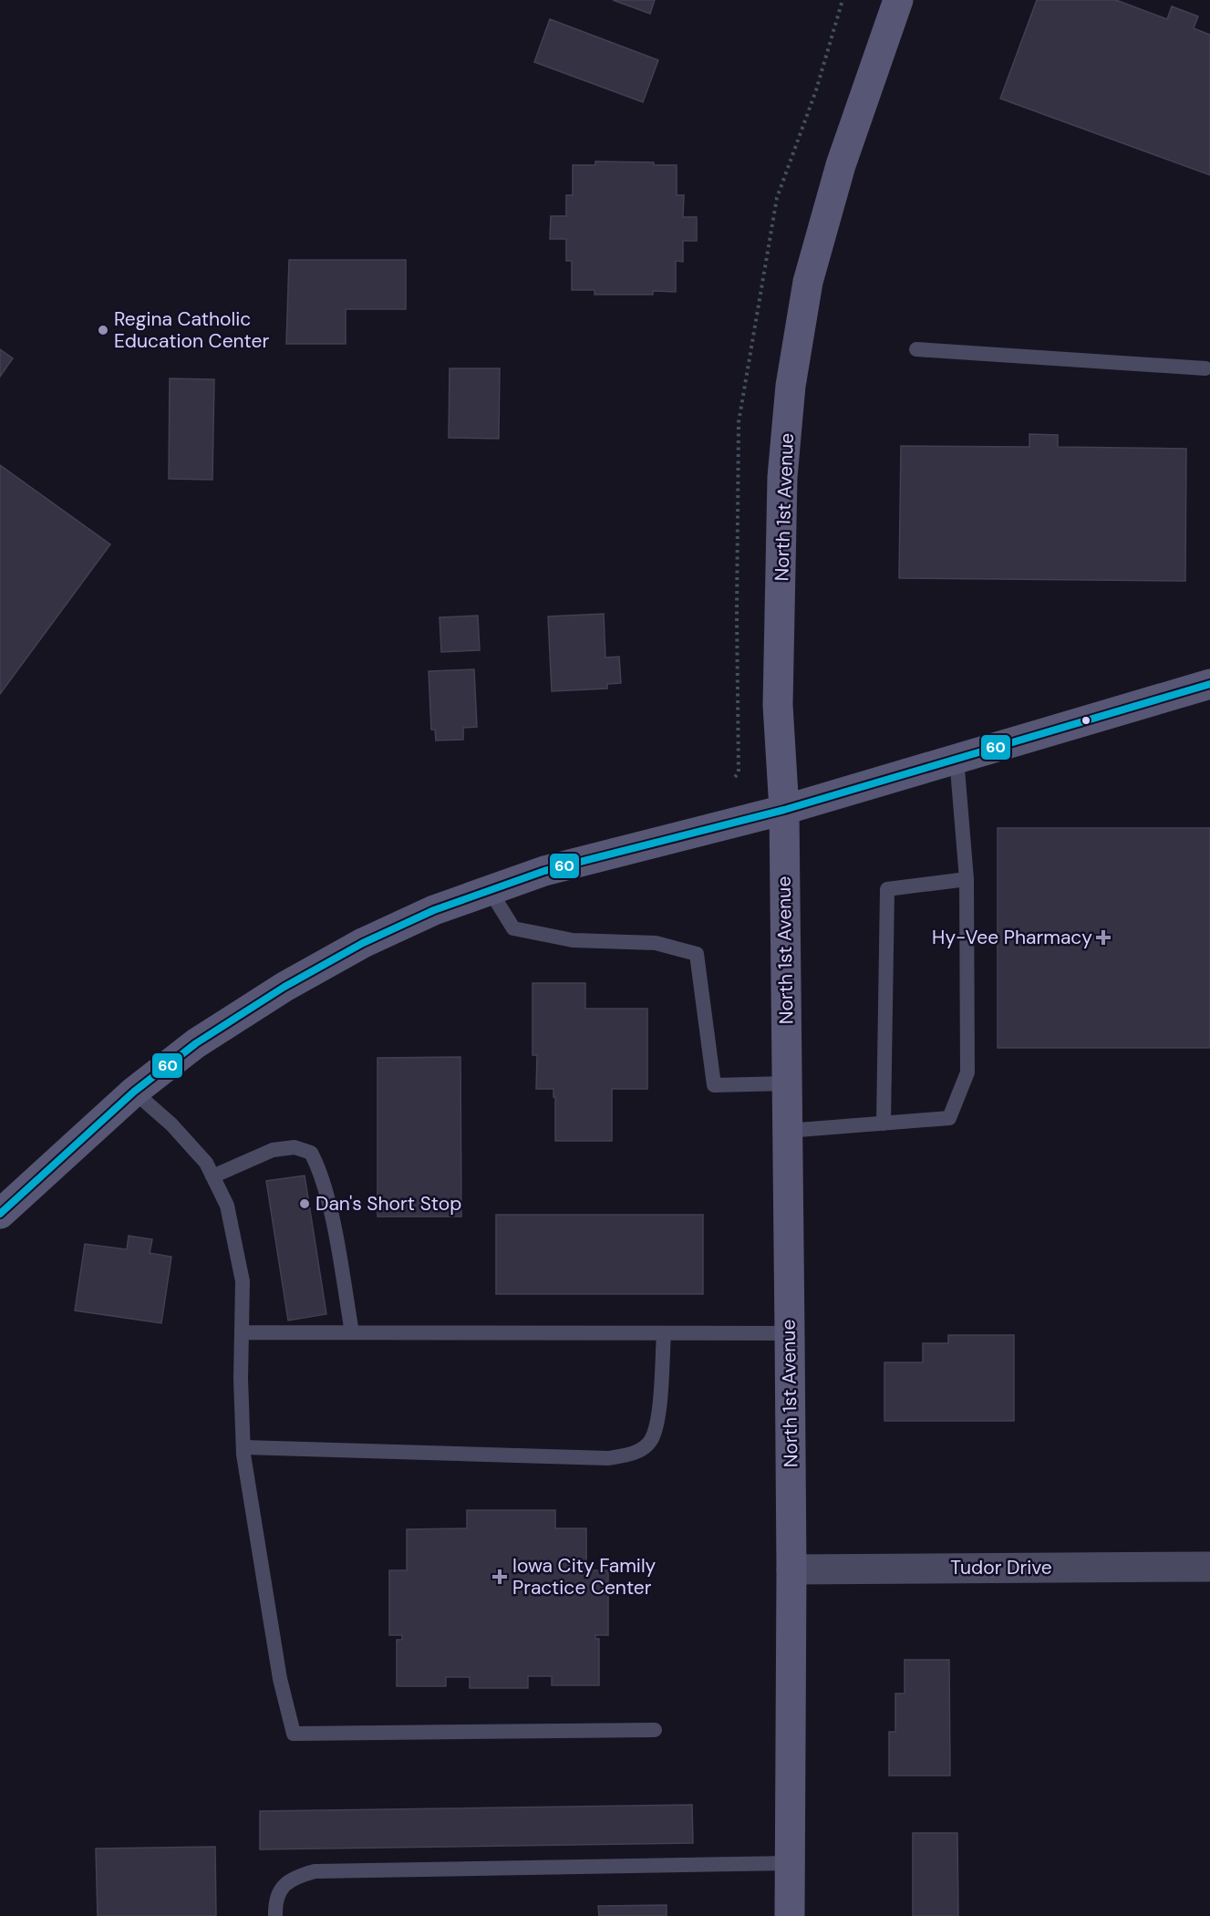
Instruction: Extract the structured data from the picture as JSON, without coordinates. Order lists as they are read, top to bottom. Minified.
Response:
{"streets":{"main road":["North 1st Avenue"],"street":["Tudor Drive"]},"crossings":[["North 1st Avenue","Tudor Drive"]],"places":{"other":["Regina Catholic Education Center","Dan's Short Stop"],"health":["Hy-Vee Pharmacy","Iowa City Family Practice Center"]},"lines":["transit line 60"]}
